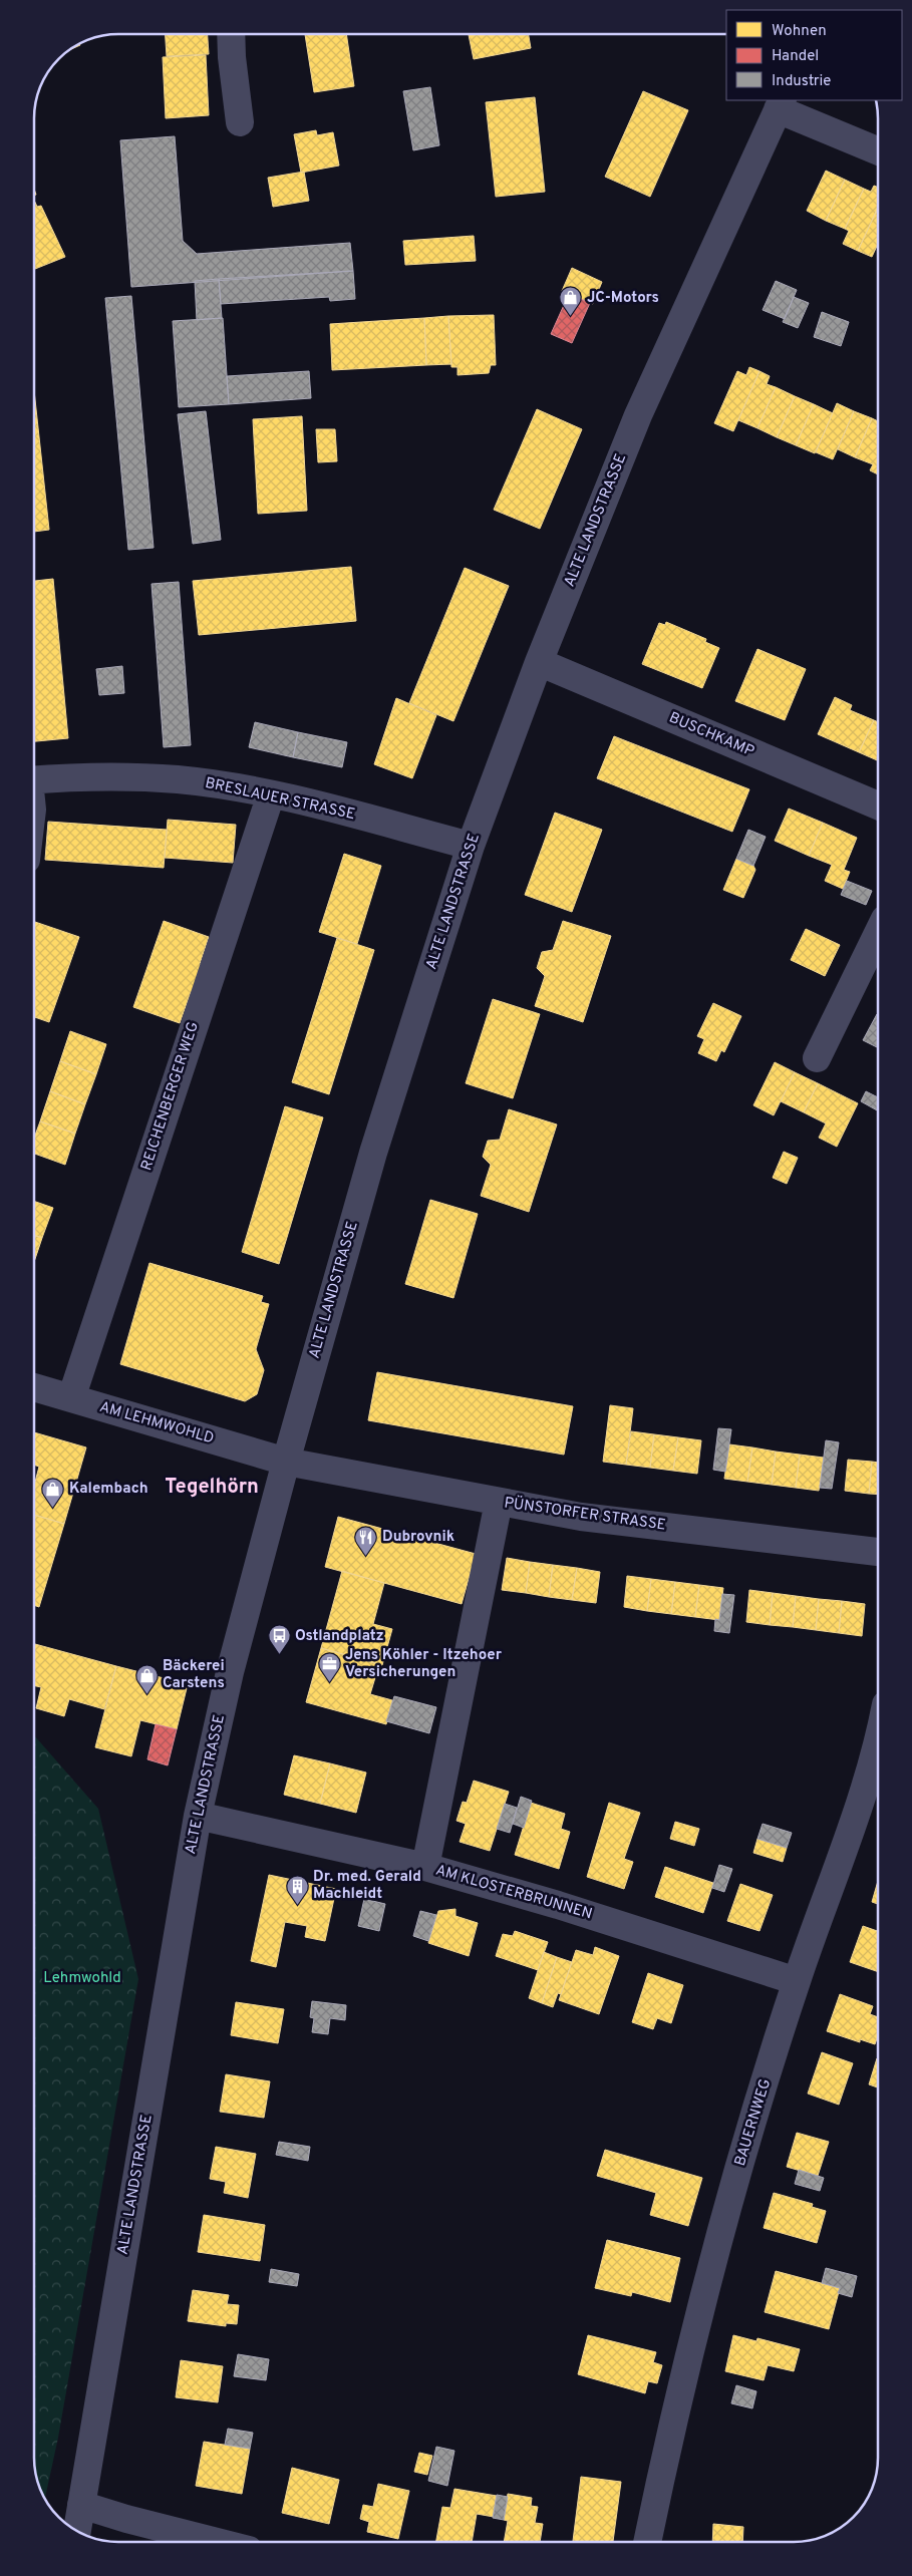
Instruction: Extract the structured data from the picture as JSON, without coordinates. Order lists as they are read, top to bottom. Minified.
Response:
{"streets":{"street":["ALTE LANDSTRASSE","BUSCHKAMP","BRESLAUER STRASSE","REICHENBERGER WEG","AM LEHMWOHLD","PÜNSTORFER STRASSE","AM KLOSTERBRUNNEN","BAUERNWEG"]},"crossings":[["ALTE LANDSTRASSE","BUSCHKAMP"],["ALTE LANDSTRASSE","BRESLAUER STRASSE"],["ALTE LANDSTRASSE","AM LEHMWOHLD"],["ALTE LANDSTRASSE","PÜNSTORFER STRASSE"],["ALTE LANDSTRASSE","AM KLOSTERBRUNNEN"],["BRESLAUER STRASSE","REICHENBERGER WEG"],["REICHENBERGER WEG","AM LEHMWOHLD"],["AM LEHMWOHLD","PÜNSTORFER STRASSE"],["AM KLOSTERBRUNNEN","BAUERNWEG"]],"districts":["Tegelhörn"],"parks":["Lehmwohld"],"places":{"shop":["JC-Motors","Kalembach","Bäckerei Carstens"],"restaurant":["Dubrovnik"],"bus stop":["Ostlandplatz"],"office":["Jens Köhler - Itzehoer Versicherungen"],"building":["Dr. med. Gerald Machleidt"]},"legend":["Wohnen","Handel","Industrie"]}
